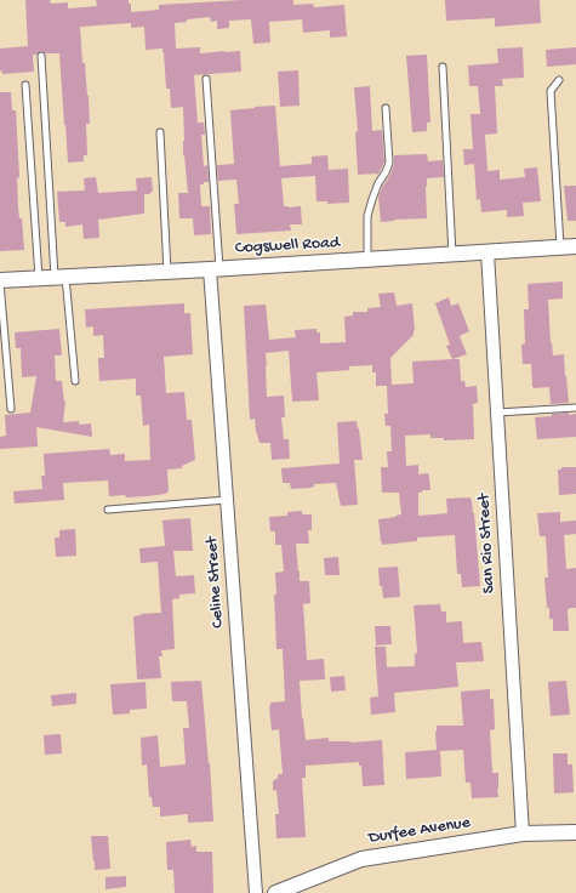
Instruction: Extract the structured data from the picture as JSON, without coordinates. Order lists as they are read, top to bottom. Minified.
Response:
{"streets":{"street":["Cogswell Road","San Rio Street","Celine Street","Durfee Avenue"]},"crossings":[["Cogswell Road","San Rio Street"],["Cogswell Road","Celine Street"],["San Rio Street","Durfee Avenue"]]}
